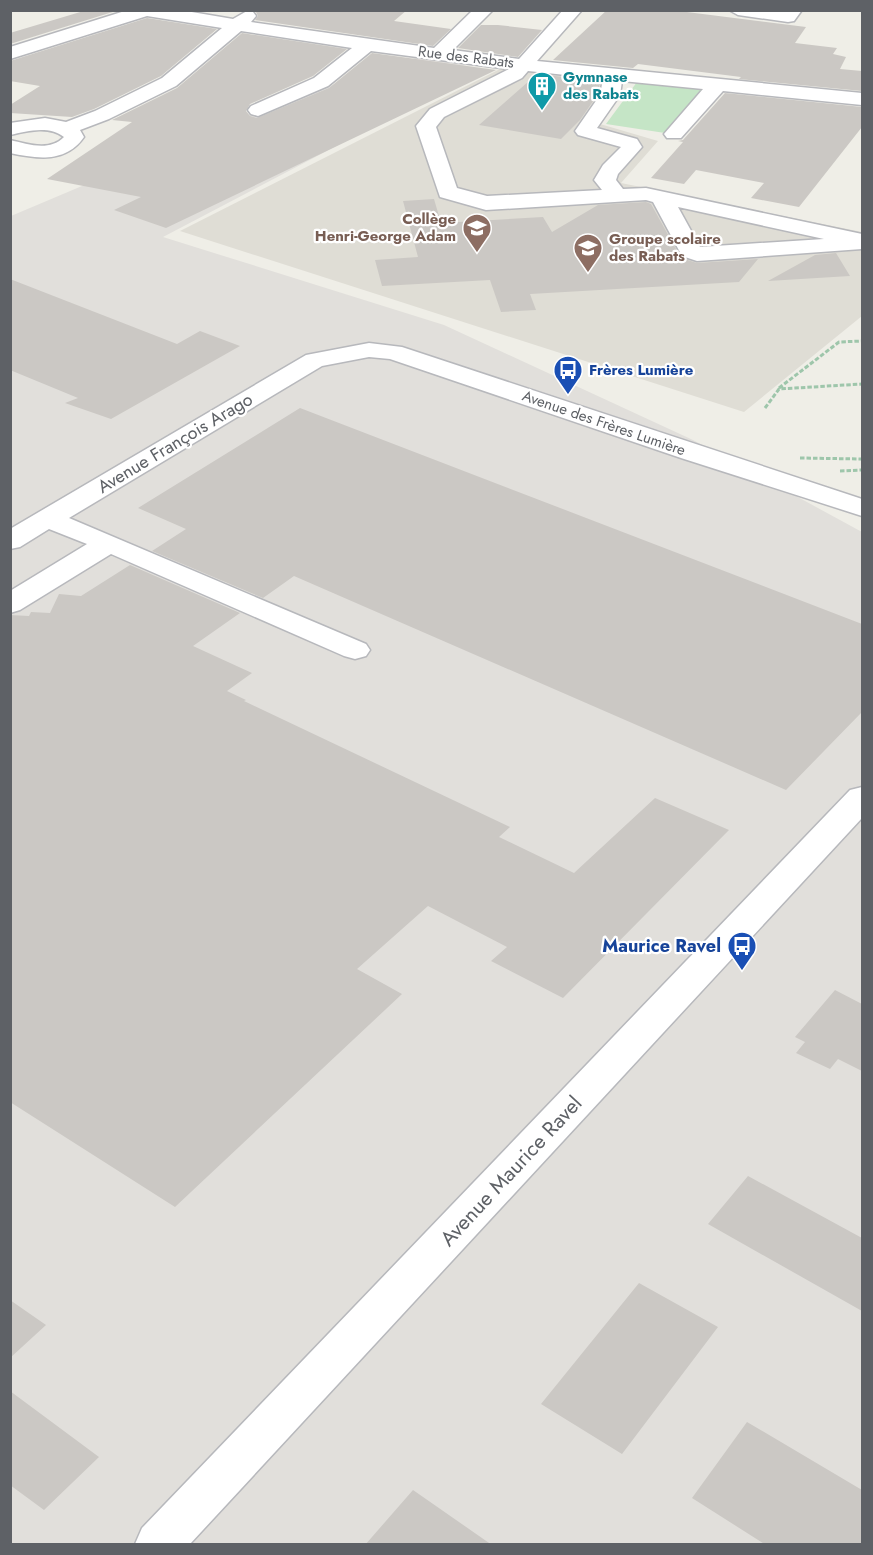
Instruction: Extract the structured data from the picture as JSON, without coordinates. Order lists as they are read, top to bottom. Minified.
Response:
{"streets":{"street":["Rue des Rabats","Avenue des Frères Lumière","Avenue François Arago","Avenue Maurice Ravel"]},"crossings":[["Avenue des Frères Lumière","Avenue François Arago"]],"places":{"building":["Gymnase des Rabats"],"school or university":["Collège Henri-George Adam","Groupe scolaire des Rabats"],"bus stop":["Frères Lumière","Maurice Ravel"]}}
